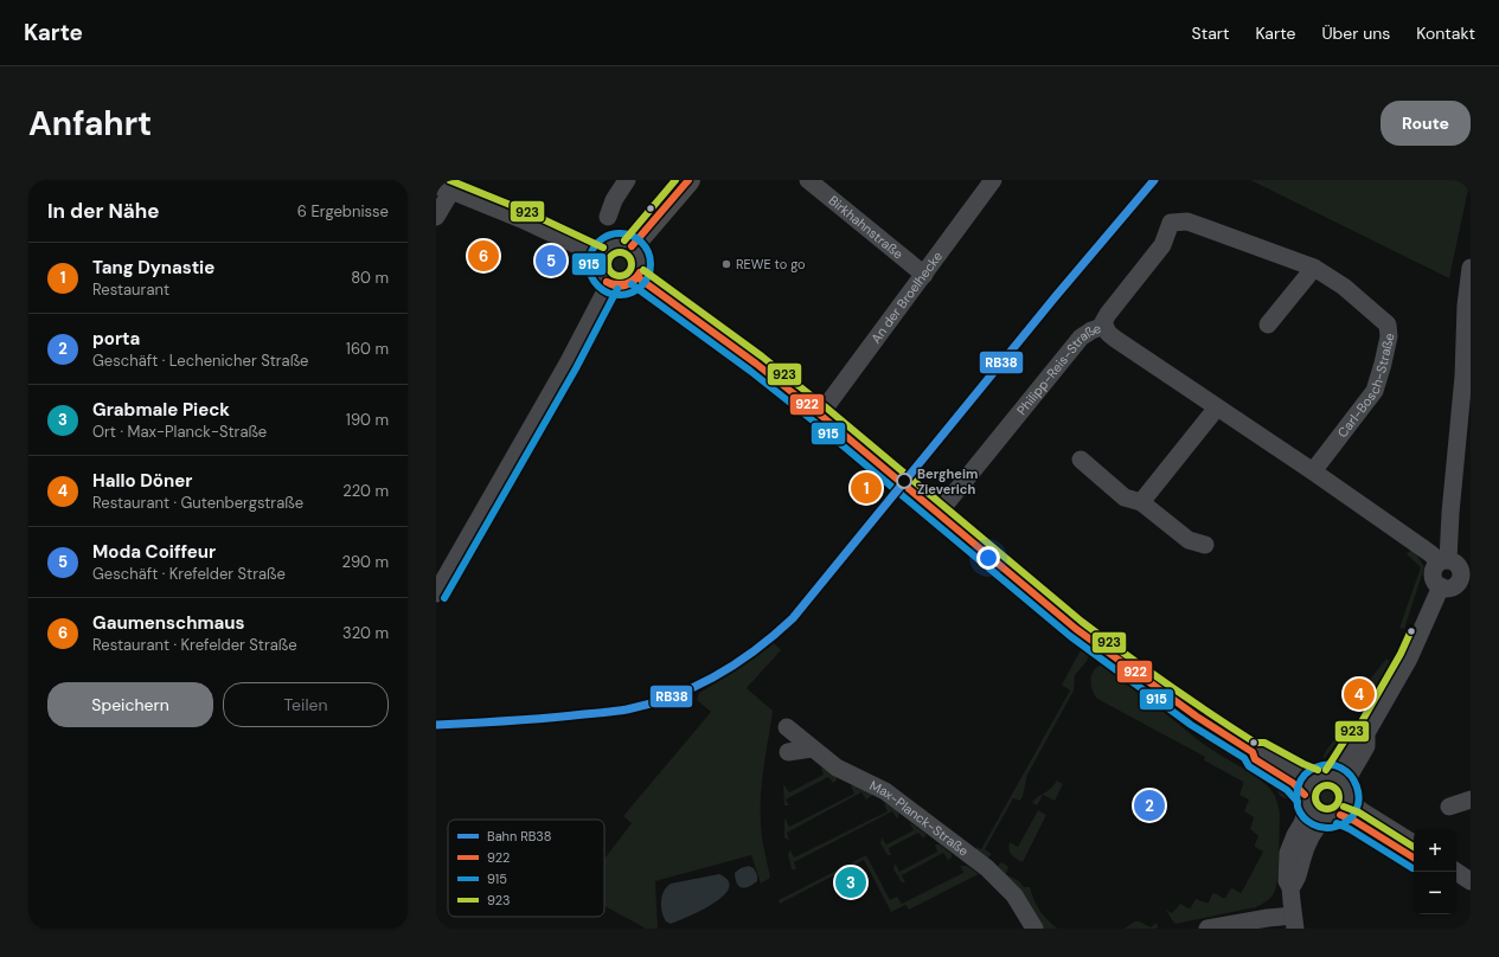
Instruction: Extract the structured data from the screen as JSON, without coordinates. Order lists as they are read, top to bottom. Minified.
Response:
{"streets":{"street":["Birkhahnstraße","An der Broelhecke","Philipp-Reis-Straße","Carl-Bosch-Straße","Max-Planck-Straße"]},"crossings":[["Birkhahnstraße","An der Broelhecke"],["Philipp-Reis-Straße","Carl-Bosch-Straße"]],"places":["REWE to go","Bergheim Zieverich"],"lines":["rail line RB38","transit line 922","transit line 923","transit line 915"],"legend":["Bahn RB38","922","915","923"],"page":{"header":"Karte","nav":["Start","Karte","Über uns","Kontakt"],"buttons":["Route",["Speichern","Teilen"]],"title":"Anfahrt","heading":["In der Nähe","6 Ergebnisse"],"pins":["6","5","1","4","2","3"],"list":[{"mark":"1","name":"Tang Dynastie","note":"Restaurant","value":"80 m"},{"mark":"2","name":"porta","note":"Geschäft · Lechenicher Straße","value":"160 m"},{"mark":"3","name":"Grabmale Pieck","note":"Ort · Max-Planck-Straße","value":"190 m"},{"mark":"4","name":"Hallo Döner","note":"Restaurant · Gutenbergstraße","value":"220 m"},{"mark":"5","name":"Moda Coiffeur","note":"Geschäft · Krefelder Straße","value":"290 m"},{"mark":"6","name":"Gaumenschmaus","note":"Restaurant · Krefelder Straße","value":"320 m"}],"map_buttons":["+","−"]}}
